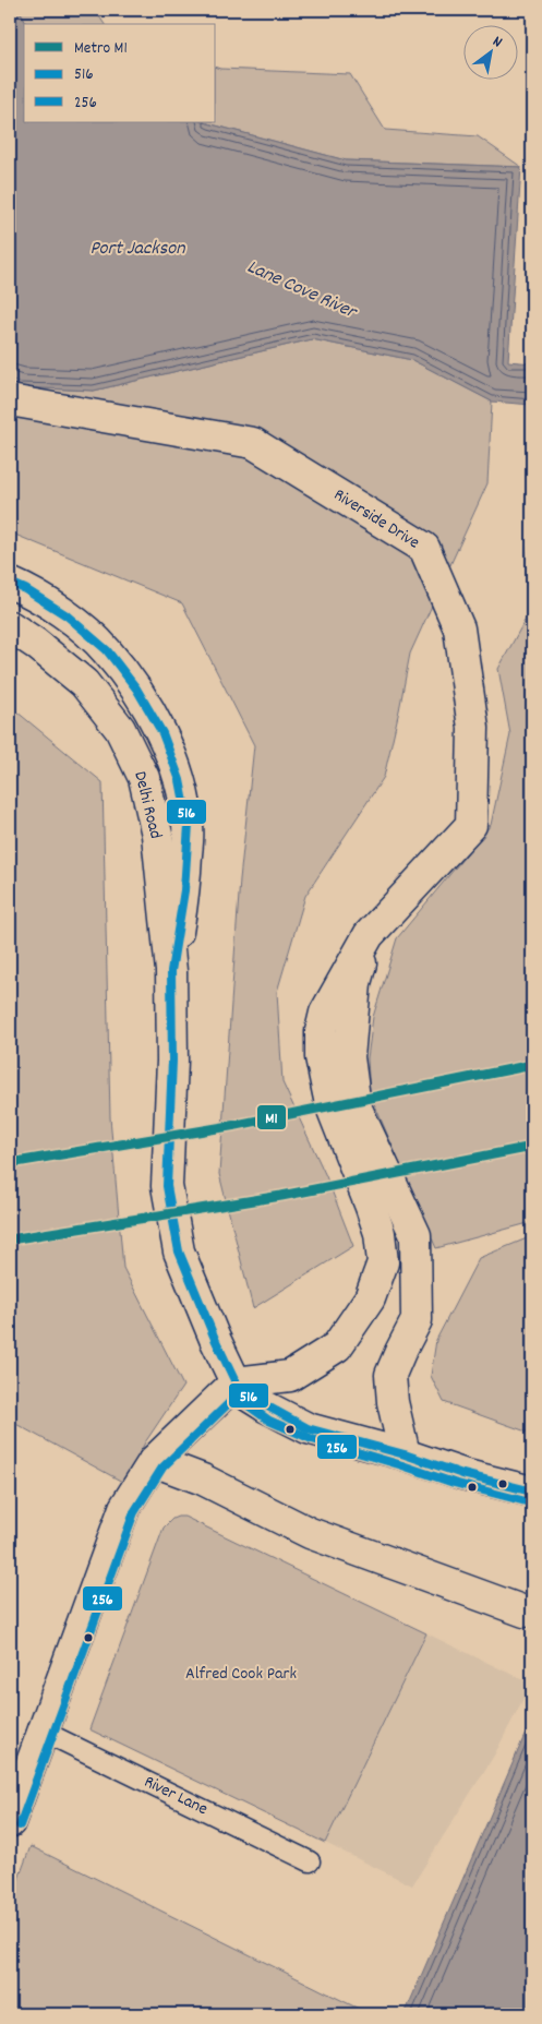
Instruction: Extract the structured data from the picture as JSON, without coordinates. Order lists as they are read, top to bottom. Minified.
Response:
{"streets":{"street":["Riverside Drive","Delhi Road"],"lane":["River Lane"]},"crossings":[["Riverside Drive","Delhi Road"]],"water":["Port Jackson","Lane Cove River"],"parks":["Alfred Cook Park"],"lines":["transit line 516","metro line M1","transit line 256"],"legend":["Metro M1","516","256"],"north":"top right"}
